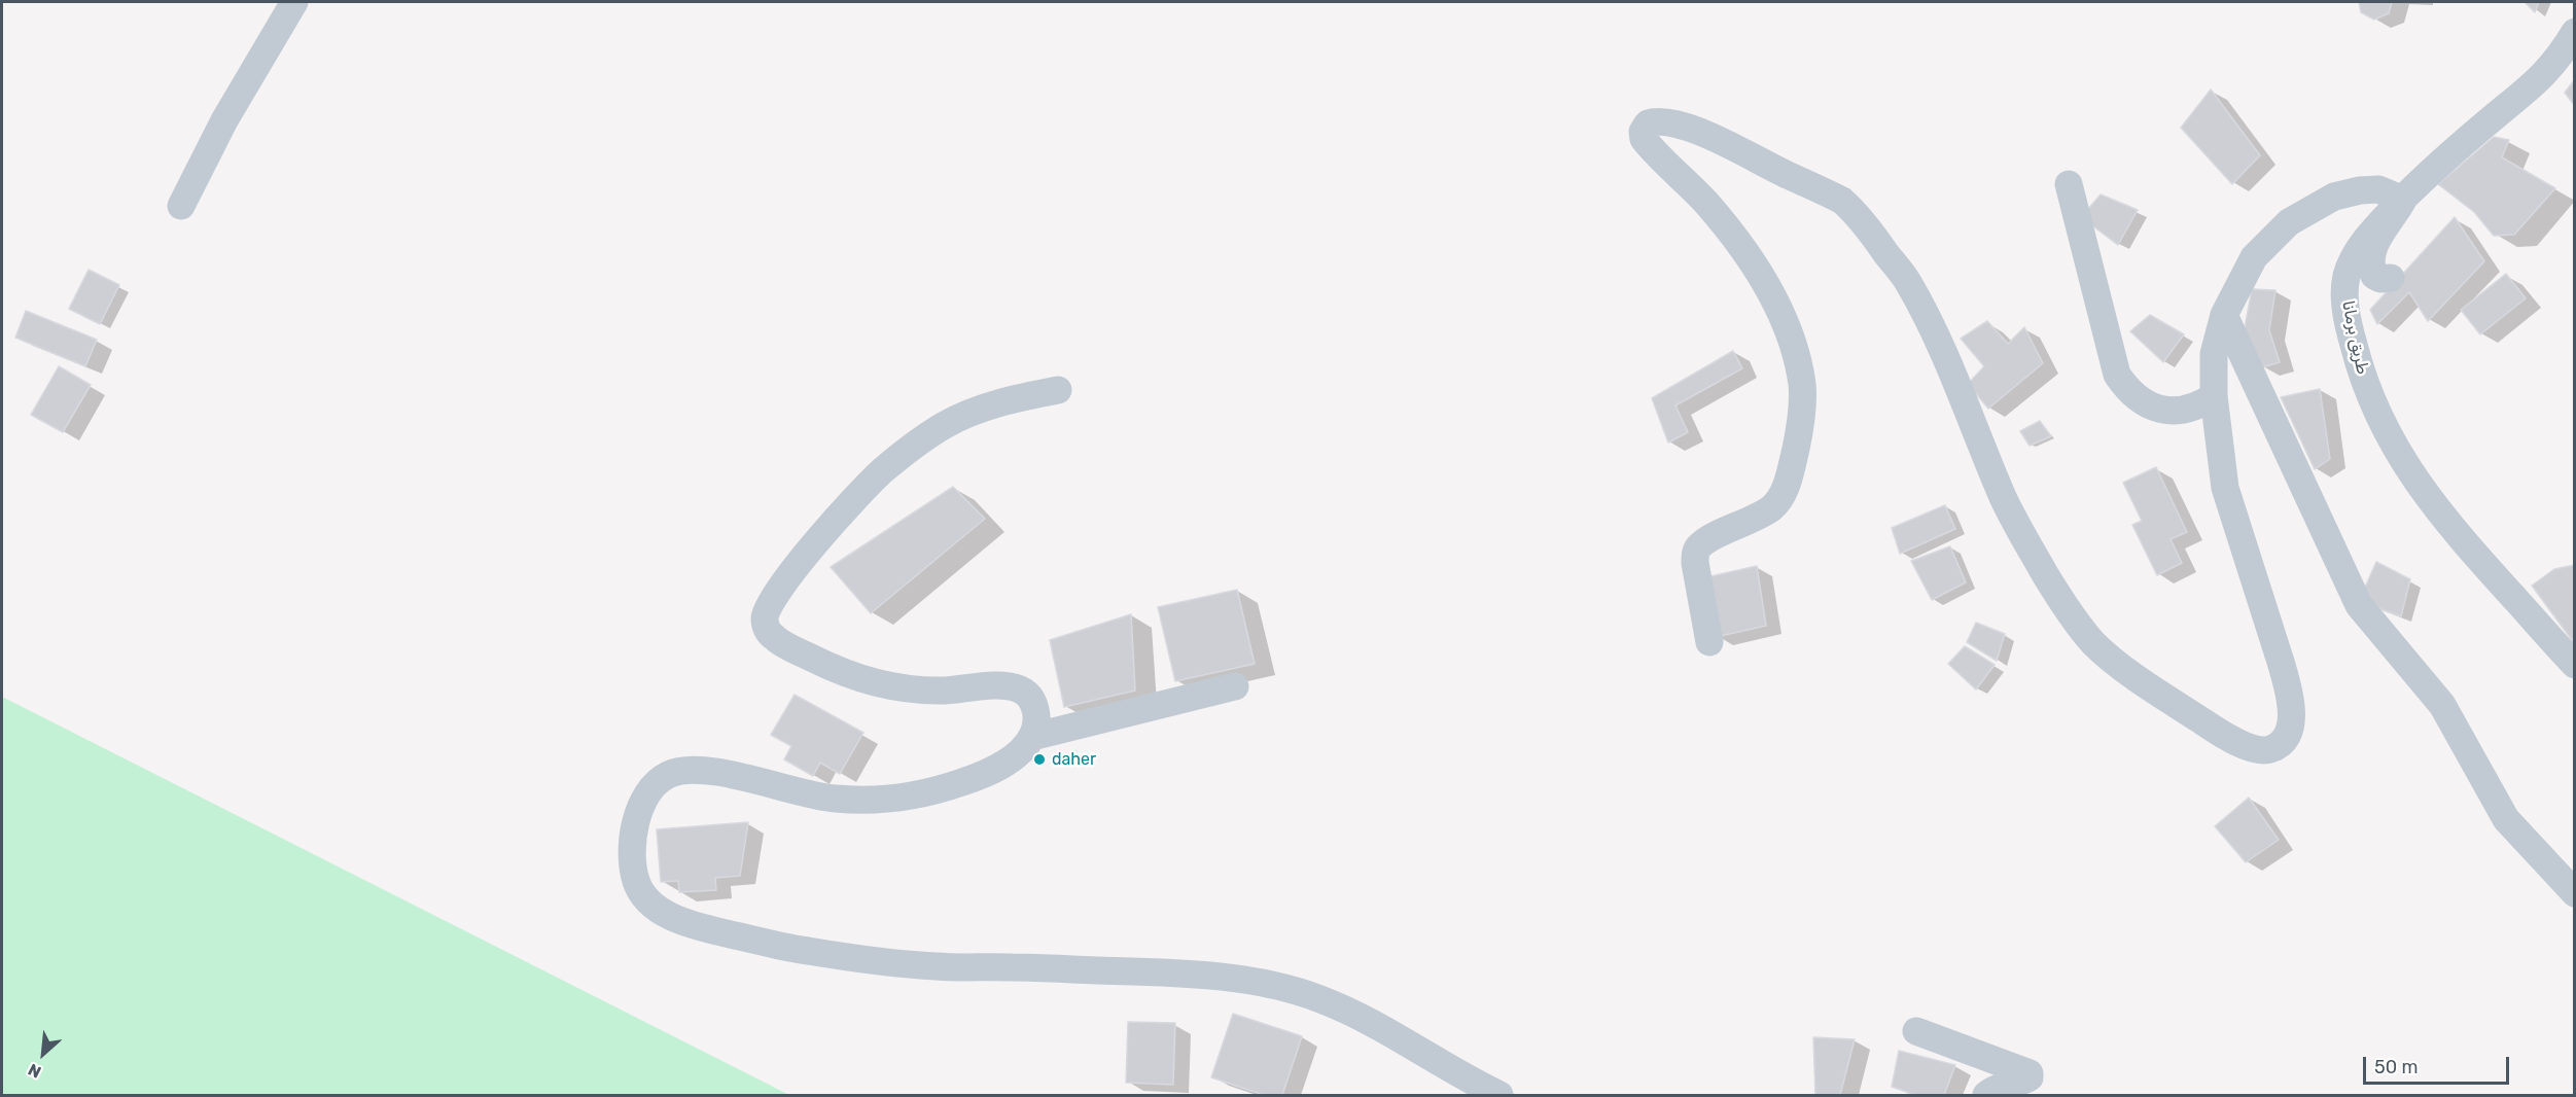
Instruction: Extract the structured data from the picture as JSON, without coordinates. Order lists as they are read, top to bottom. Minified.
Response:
{"streets":{"street":["طريق برمانا"]},"places":["daher"],"scale_bar":"50 m","north":"bottom left"}
